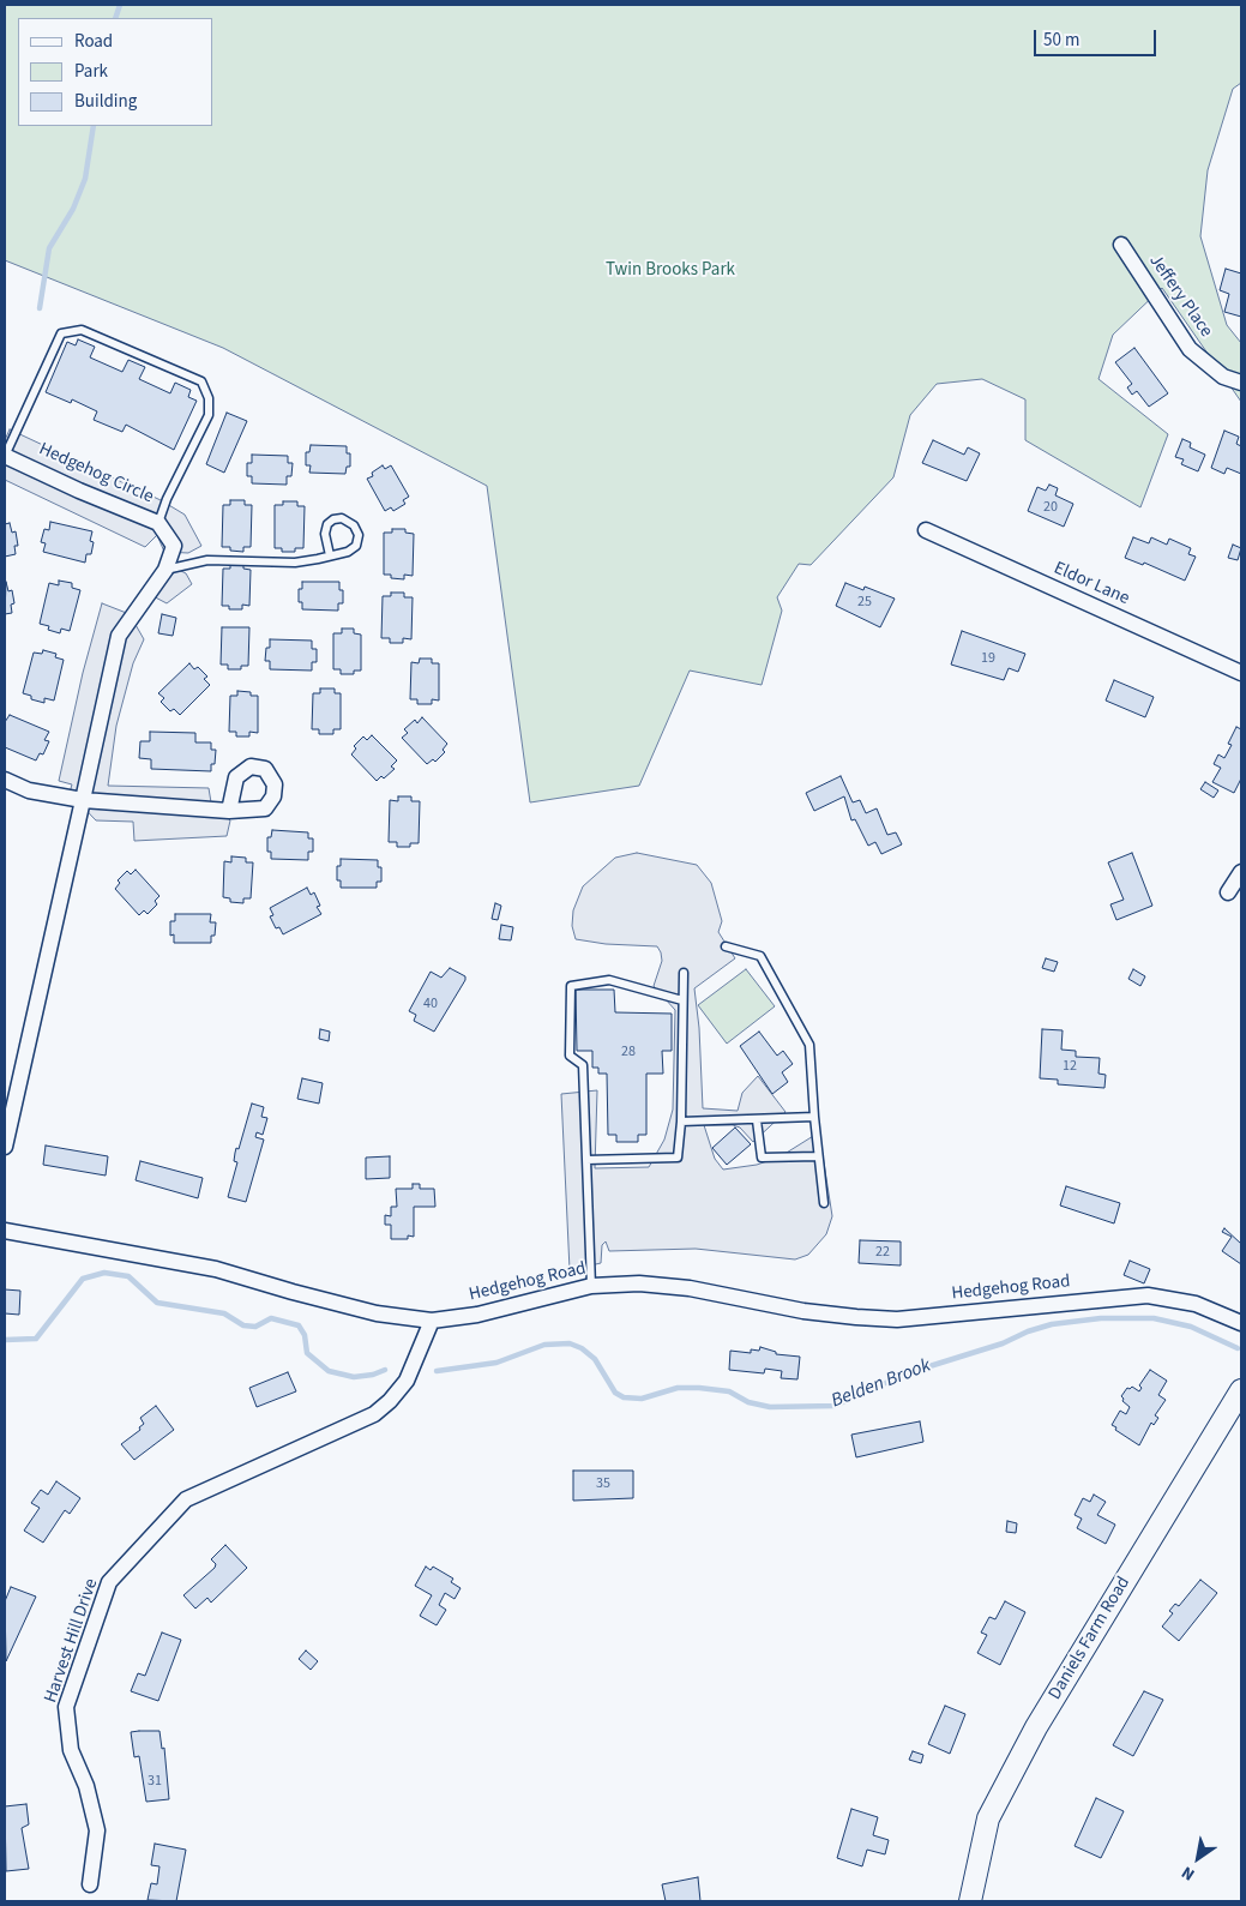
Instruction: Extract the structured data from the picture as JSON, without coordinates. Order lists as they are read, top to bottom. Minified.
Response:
{"streets":{"main road":["Daniels Farm Road"],"street":["Jeffery Place","Hedgehog Circle","Eldor Lane","Hedgehog Road","Harvest Hill Drive"]},"crossings":[["Hedgehog Road","Harvest Hill Drive"]],"water":["Belden Brook"],"parks":["Twin Brooks Park"],"house_numbers":["20","25","19","40","28","12","22","35","31"],"legend":["Road","Park","Building"],"scale_bar":"50 m","north":"bottom left"}
